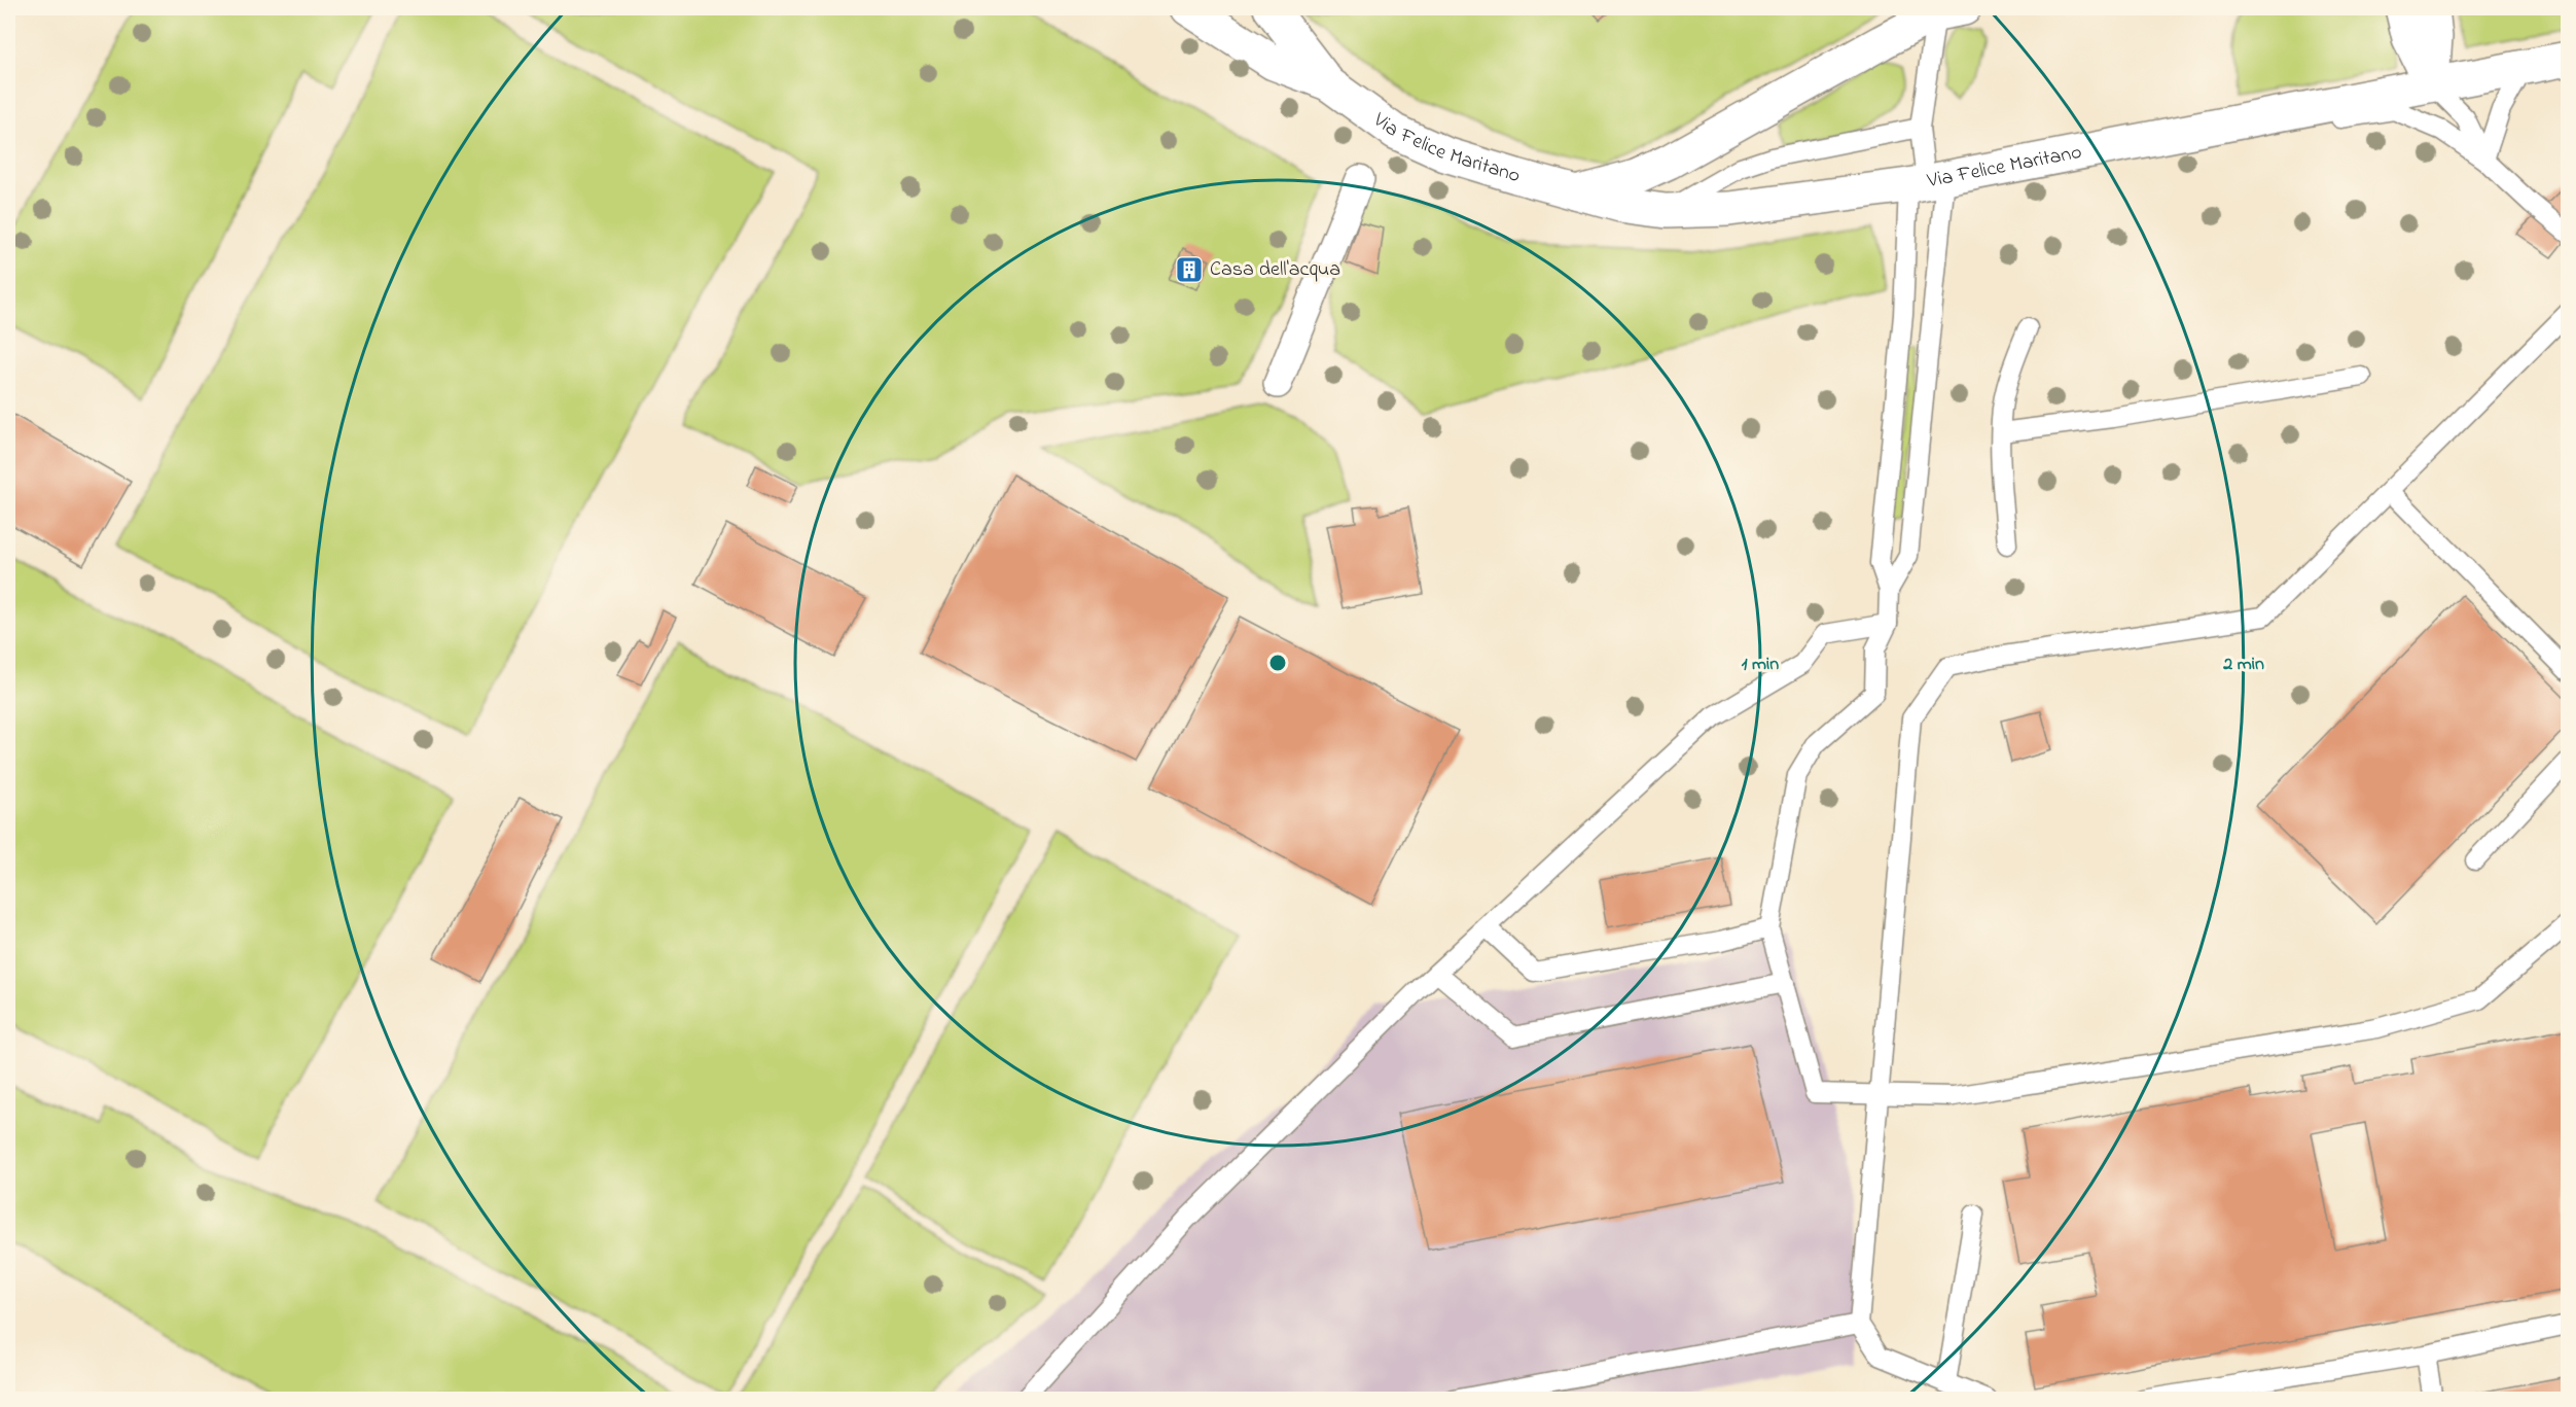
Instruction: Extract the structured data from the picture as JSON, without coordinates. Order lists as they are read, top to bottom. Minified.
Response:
{"streets":{"street":["Via Felice Maritano"]},"places":{"building":["Casa dell'acqua"]},"rings":["1 min","2 min"]}
